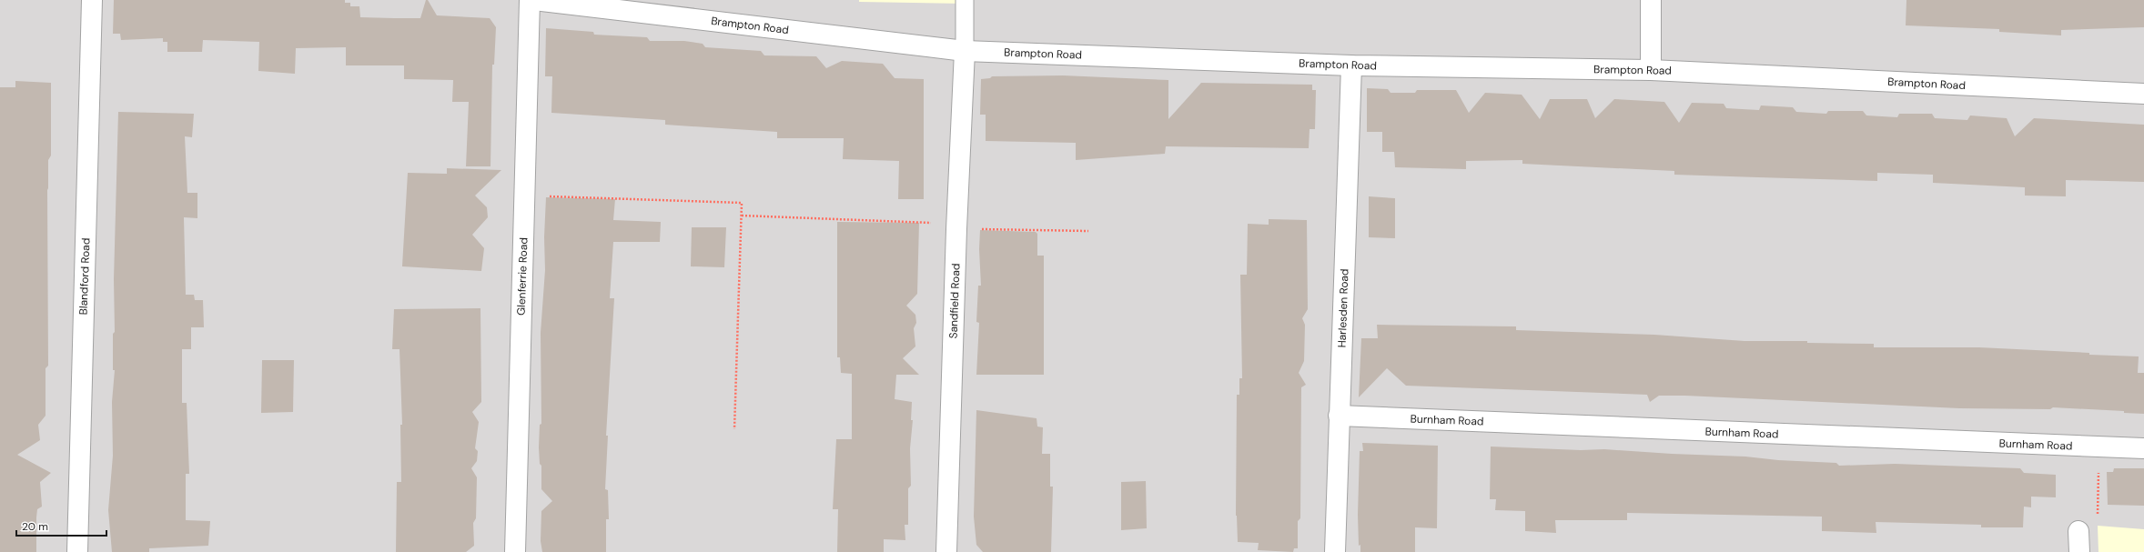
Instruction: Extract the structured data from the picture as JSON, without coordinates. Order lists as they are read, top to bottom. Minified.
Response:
{"streets":{"street":["Brampton Road","Blandford Road","Glenferrie Road","Sandfield Road","Harlesden Road","Burnham Road"]},"crossings":[["Brampton Road","Sandfield Road"],["Brampton Road","Harlesden Road"],["Harlesden Road","Burnham Road"]],"scale_bar":"20 m"}
